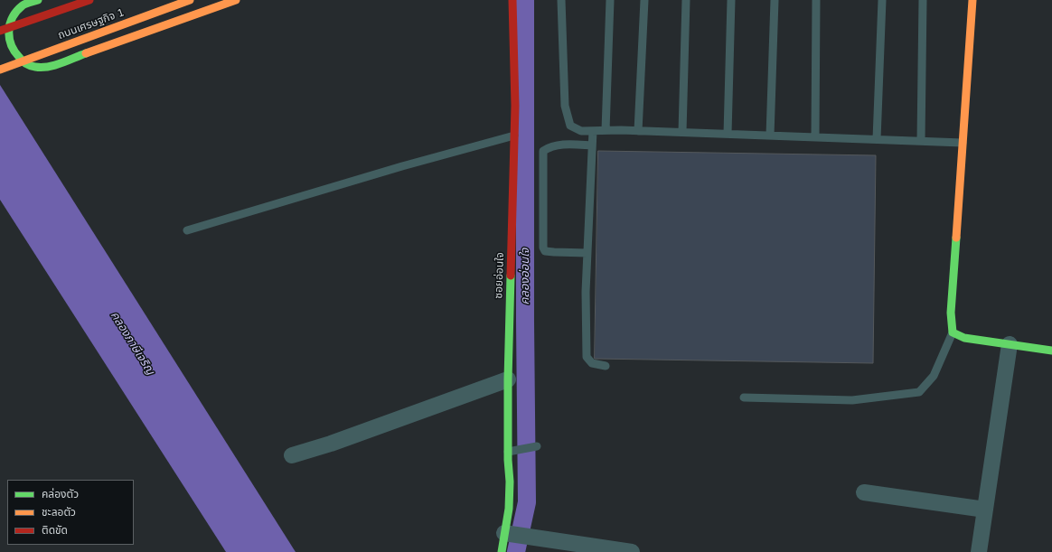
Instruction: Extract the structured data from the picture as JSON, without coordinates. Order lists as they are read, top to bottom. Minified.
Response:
{"streets":{"street":["ถนนเศรษฐกิจ 1","ซอยอ่อนใจ"]},"water":["คลองอ่อนใจ","คลองภาษีเจริญ"],"legend":["คล่องตัว","ชะลอตัว","ติดขัด"]}
